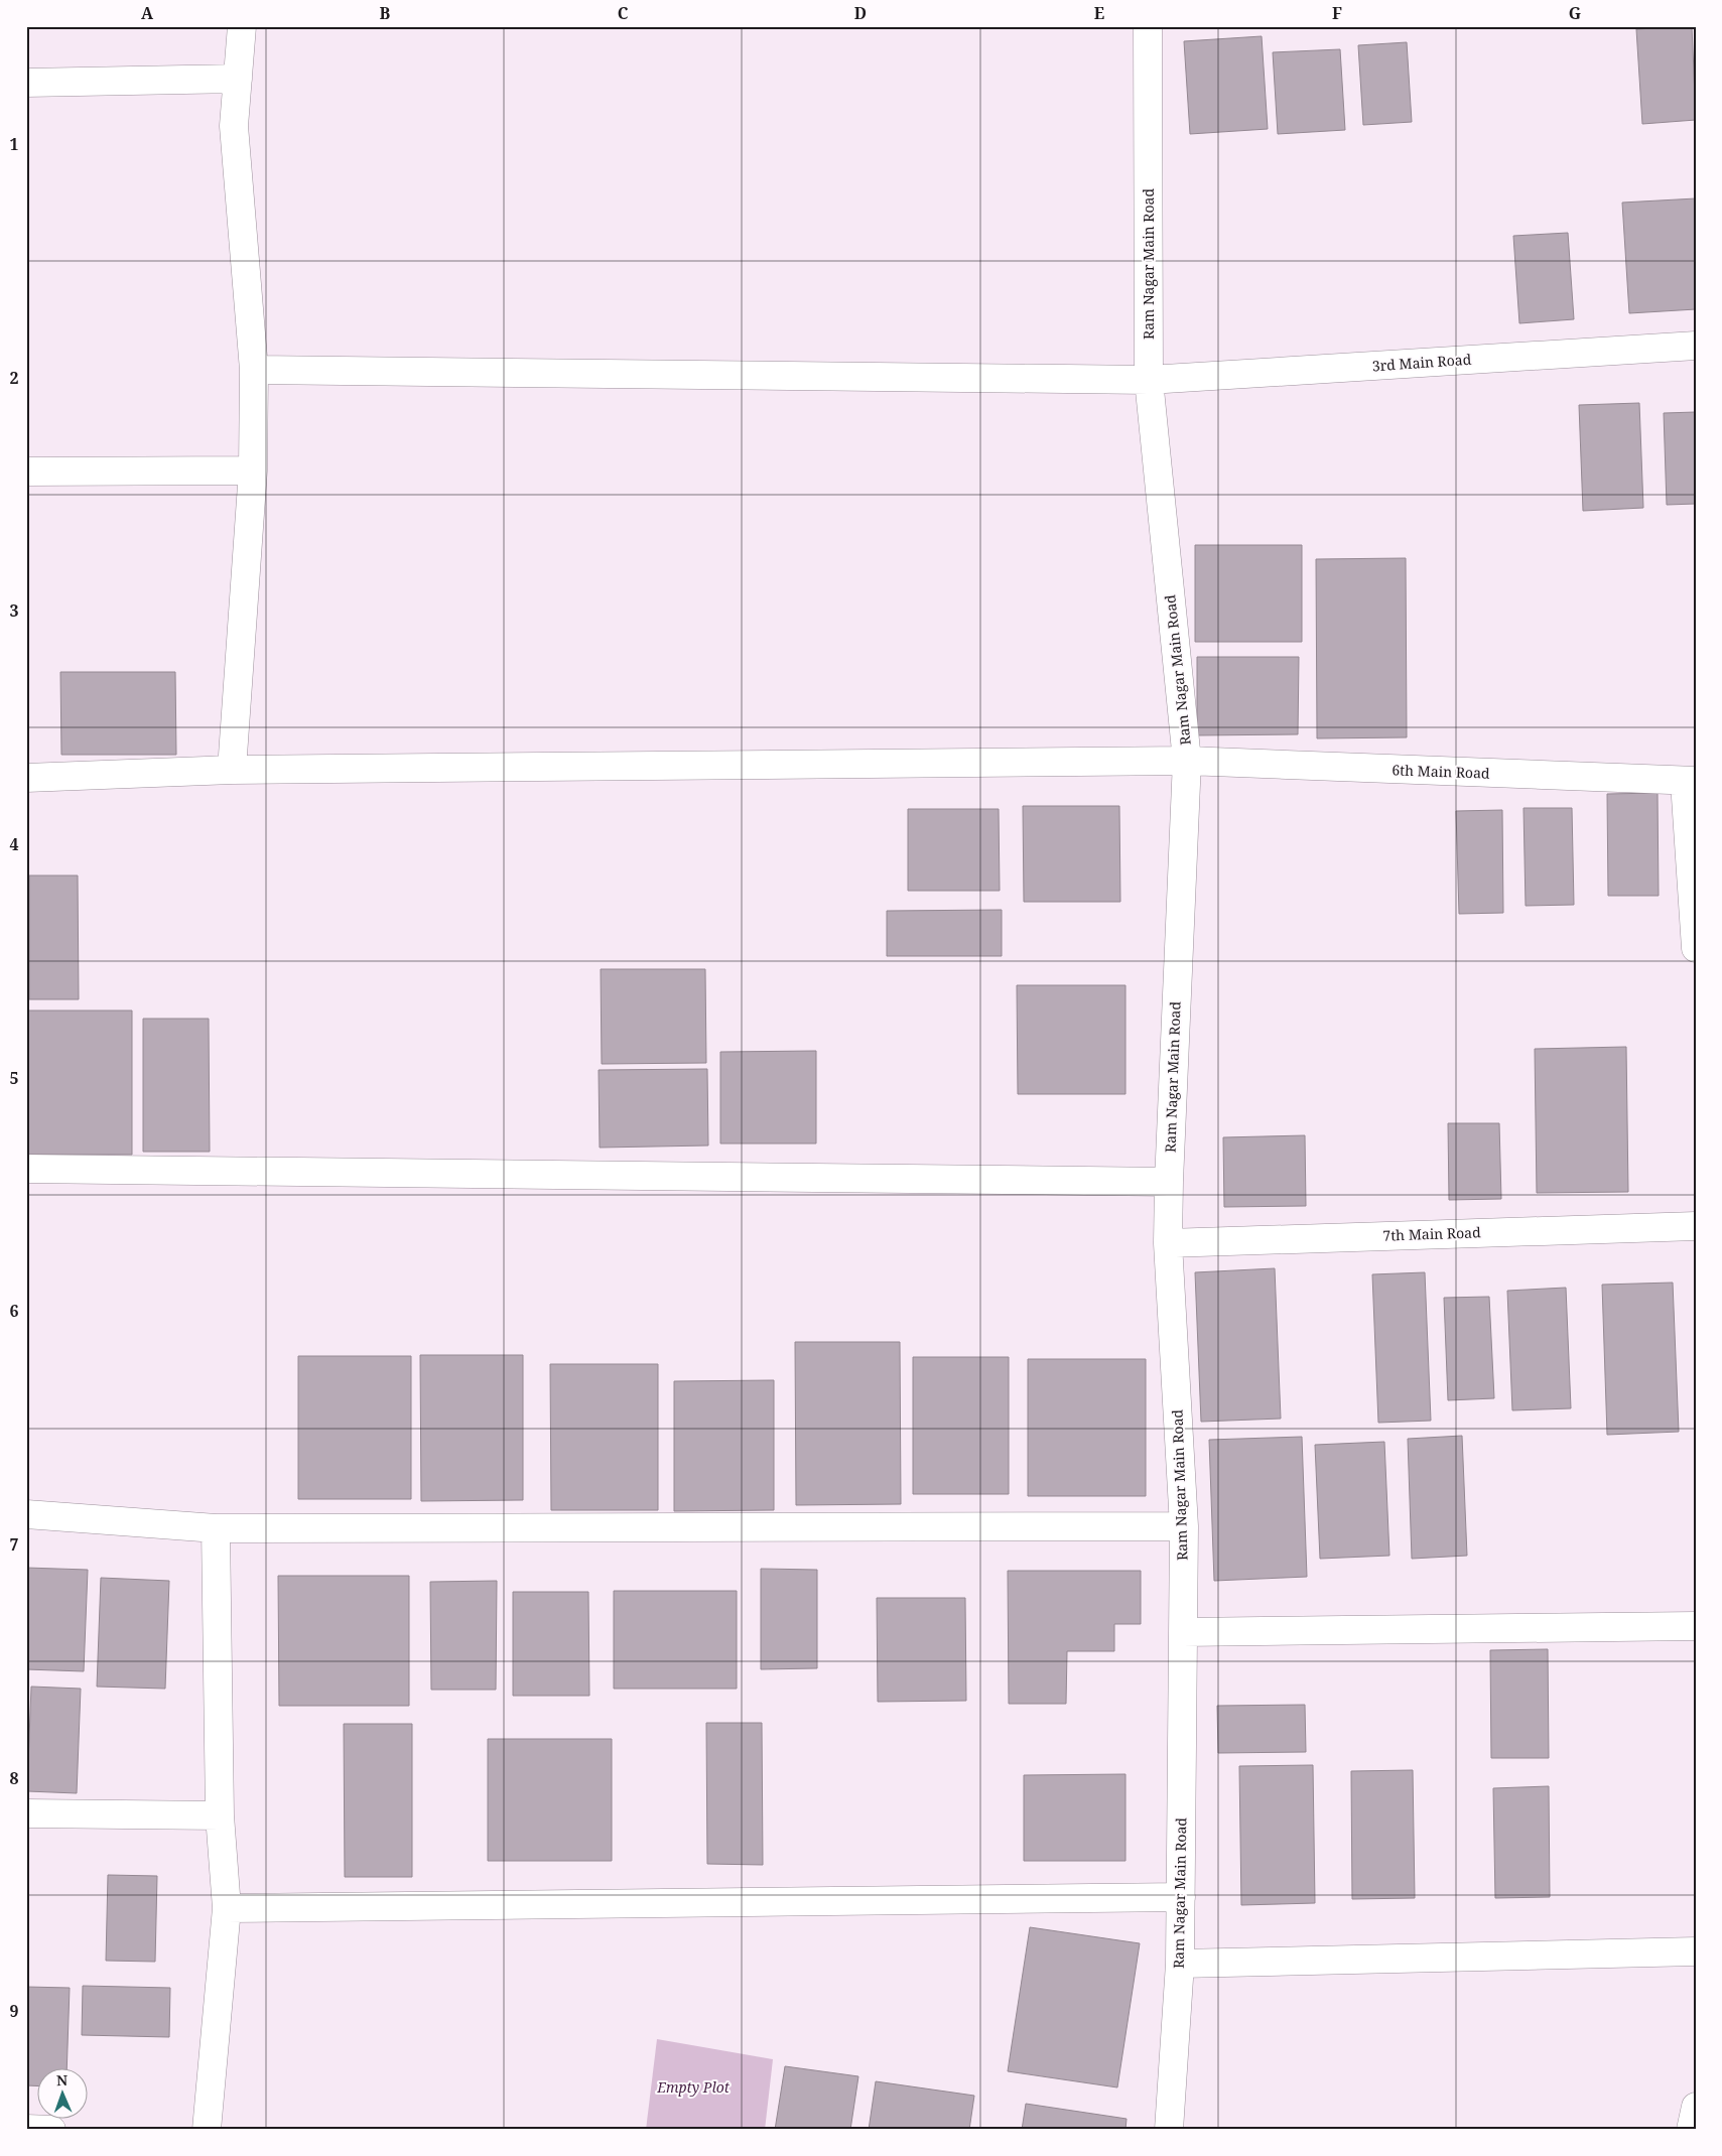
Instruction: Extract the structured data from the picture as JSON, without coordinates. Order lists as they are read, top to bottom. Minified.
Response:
{"streets":{"street":["Ram Nagar Main Road","3rd Main Road","6th Main Road","7th Main Road"]},"crossings":[["Ram Nagar Main Road","3rd Main Road"],["Ram Nagar Main Road","6th Main Road"],["Ram Nagar Main Road","7th Main Road"]],"parks":["Empty Plot"],"north":"top","grid":{"columns":["A","B","C","D","E","F","G"],"rows":["1","2","3","4","5","6","7","8","9"]}}
